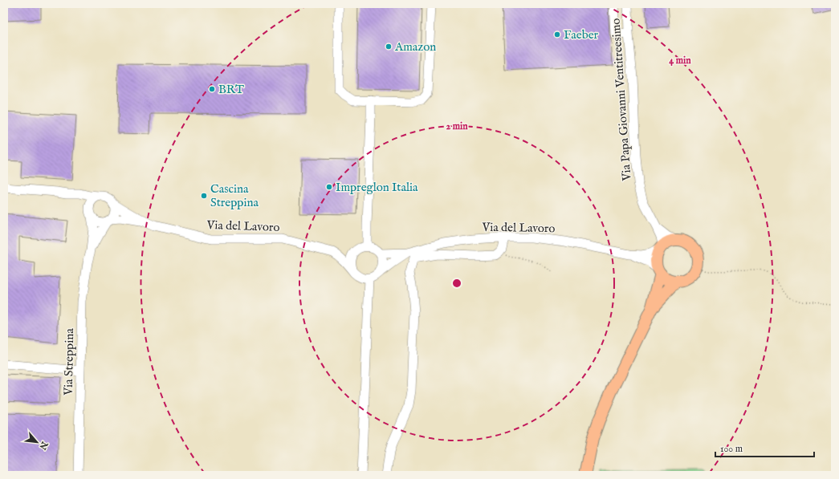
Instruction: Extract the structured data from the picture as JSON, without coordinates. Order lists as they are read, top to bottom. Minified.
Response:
{"streets":{"street":["Via Papa Giovanni Ventitreesimo","Via del Lavoro","Via Streppina"]},"crossings":[["Via Papa Giovanni Ventitreesimo","Via del Lavoro"],["Via del Lavoro","Via Streppina"]],"places":["Faeber","Amazon","BRT","Impreglon Italia","Cascina Streppina"],"scale_bar":"100 m","north":"bottom right","rings":["4 min","2 min"]}
